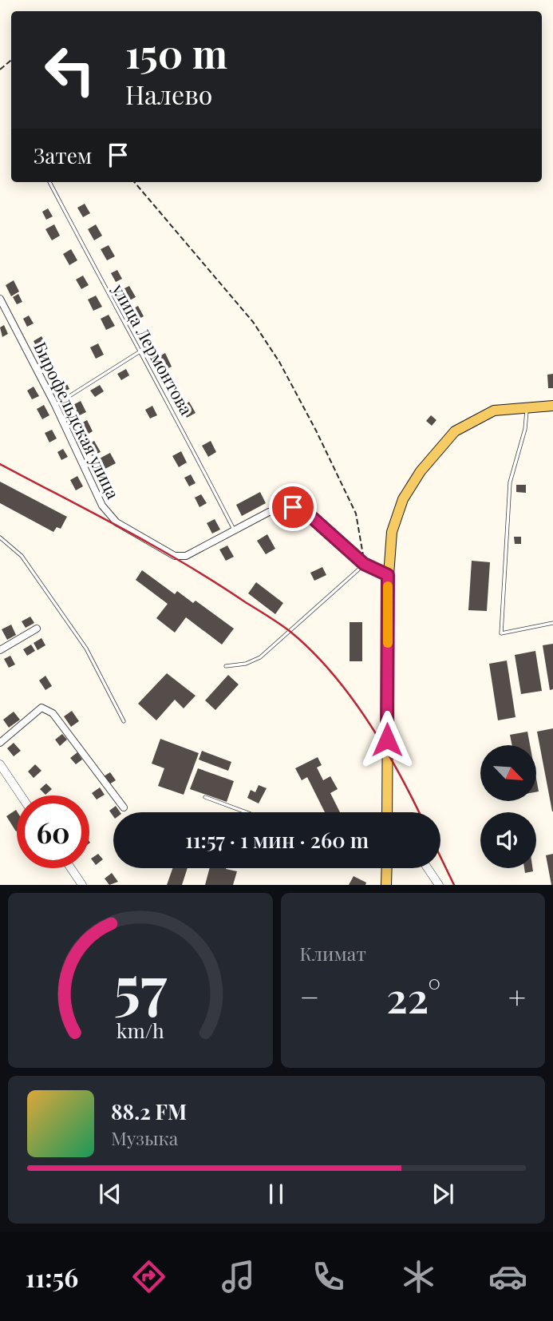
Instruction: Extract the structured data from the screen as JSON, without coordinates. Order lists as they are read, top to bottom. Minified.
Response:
{"streets":{"street":["Бирофельдская улица"],"lane":["улица Лермонтова"]},"crossings":[["улица Лермонтова","Бирофельдская улица"]],"north":"bottom right","page":{"turn":["150 m","Налево"],"then":"Затем","limit":"60","trip":"11:57 · 1 мин · 260 m","tile":"Климат","heat":["−","22°","+"],"song":["88.2 FM","Музыка"],"tabs":"11:56","gauge":["57","km/h"]}}
